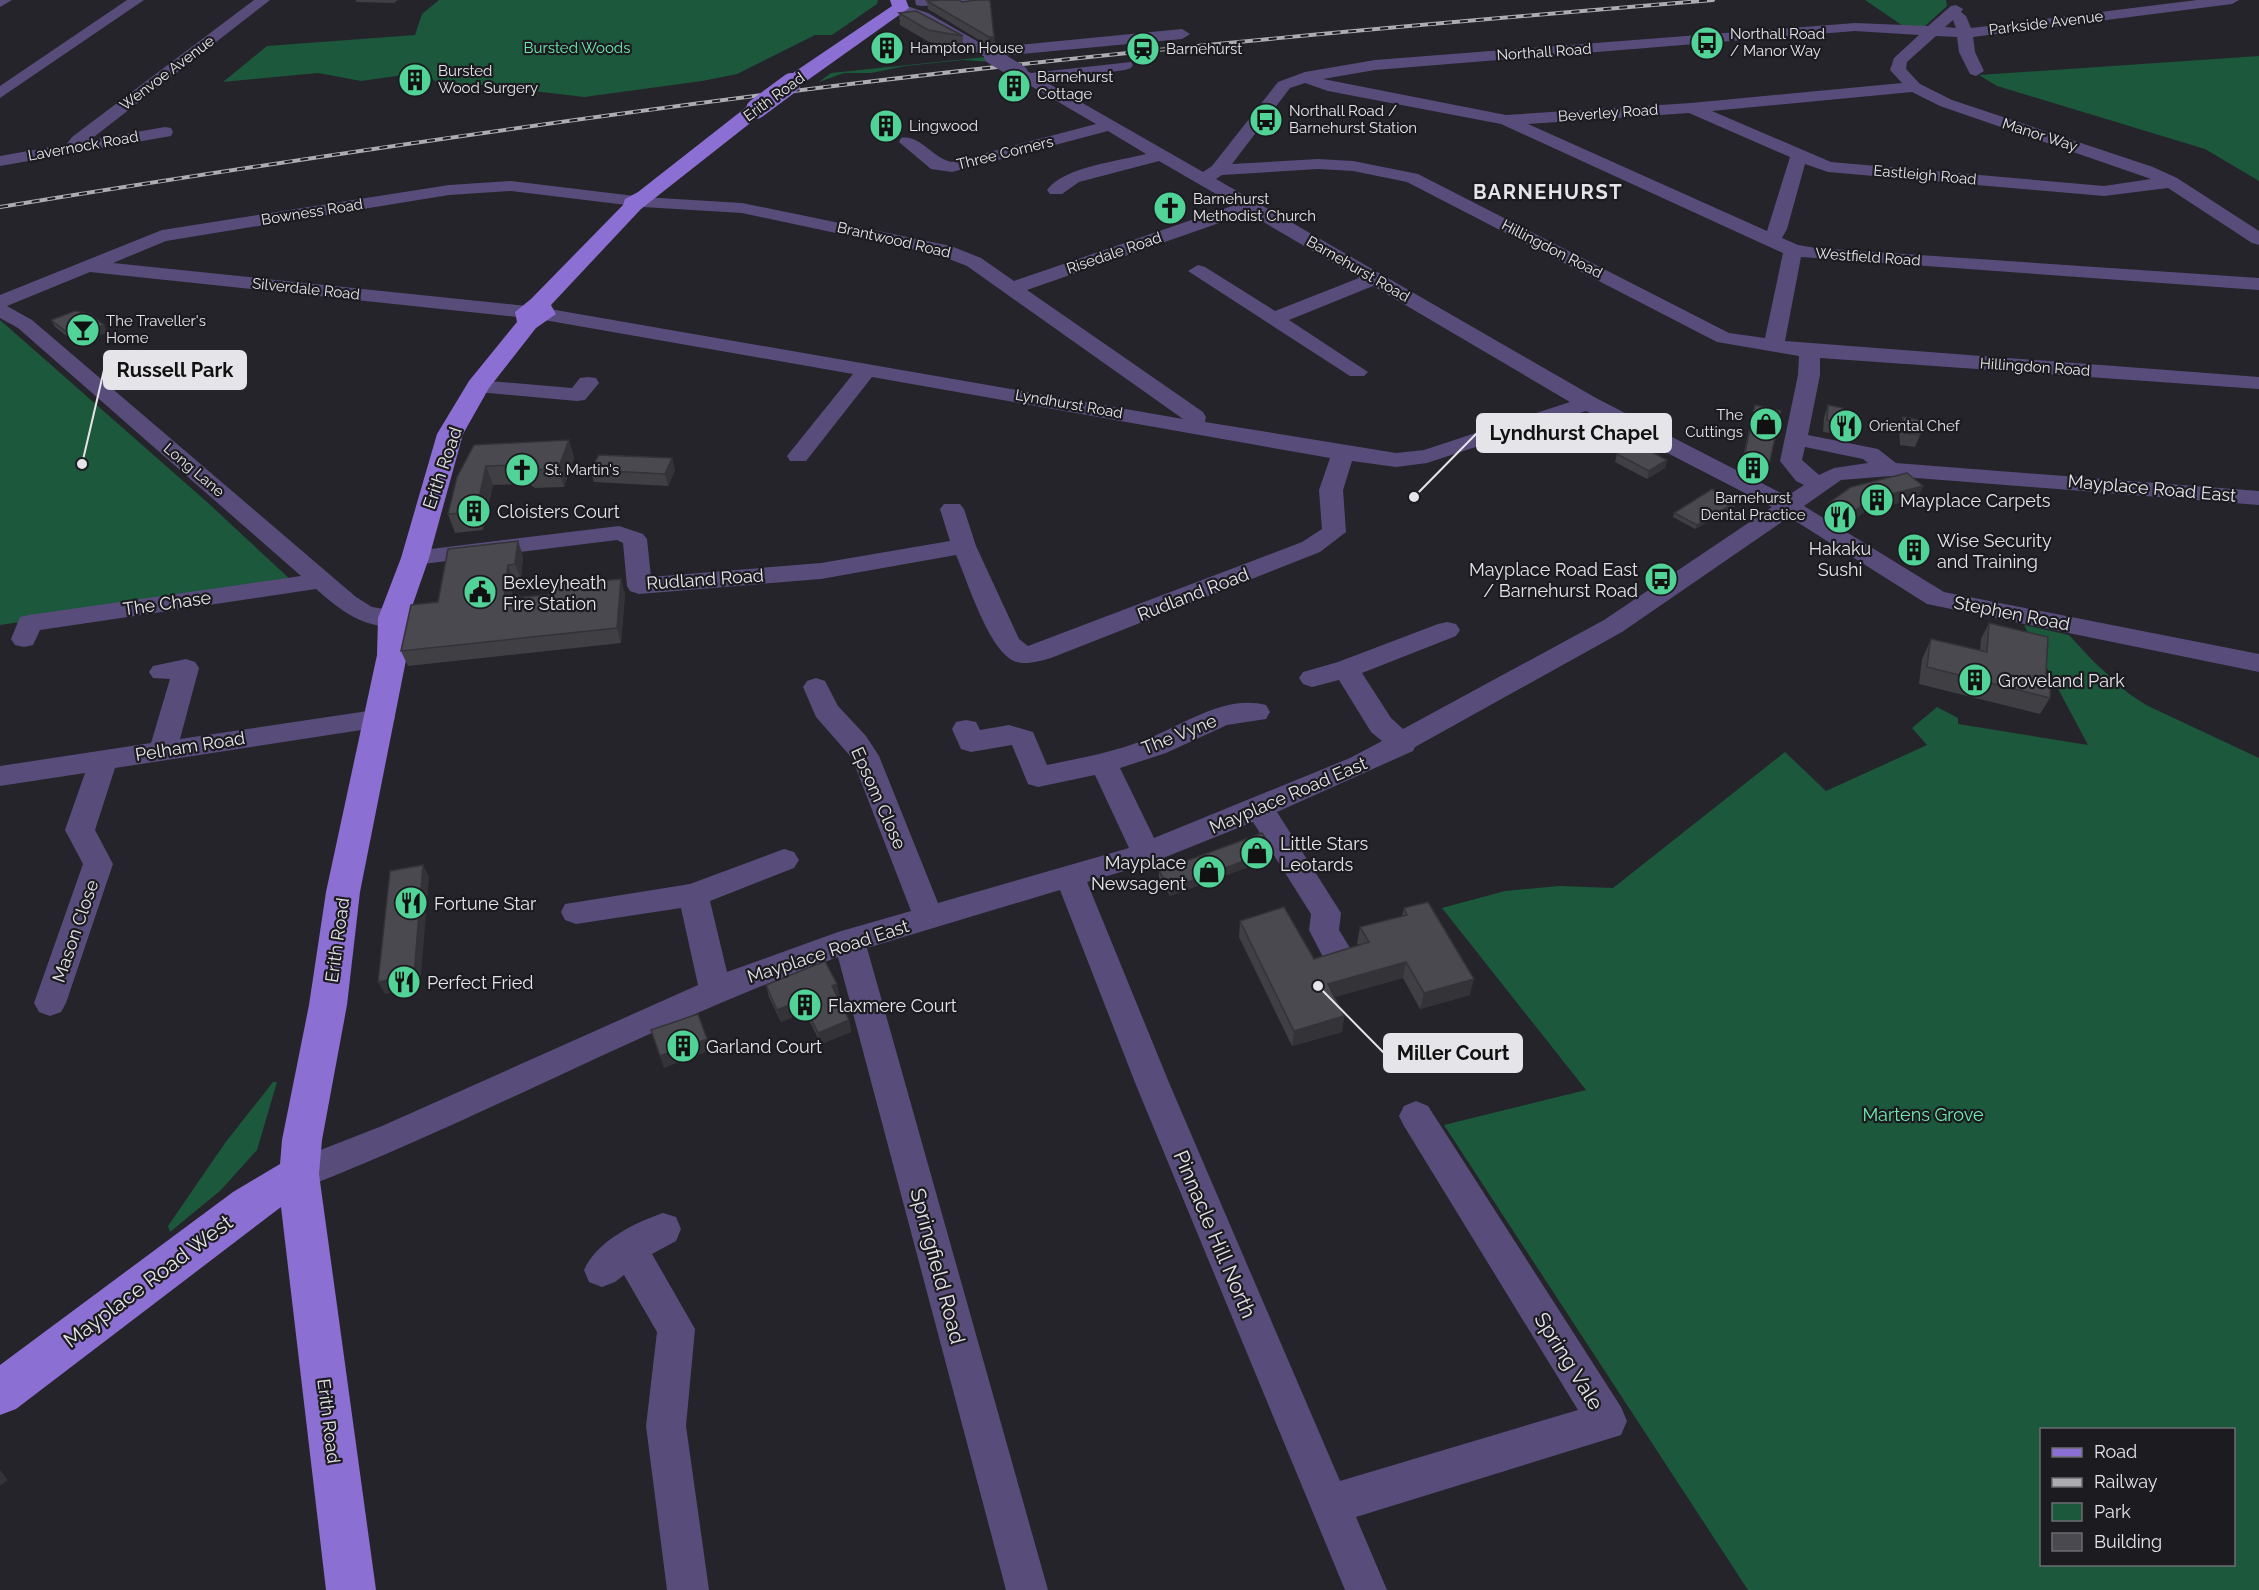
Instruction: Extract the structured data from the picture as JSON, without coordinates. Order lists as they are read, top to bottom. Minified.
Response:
{"streets":{"main road":["Erith Road","Mayplace Road West"],"street":["Parkside Avenue","Northall Road","Wenvoe Avenue","Beverley Road","Manor Way","Lavernock Road","Three Corners","Eastleigh Road","Bowness Road","Brantwood Road","Hillingdon Road","Risedale Road","Westfield Road","Barnehurst Road","Silverdale Road","Lyndhurst Road","Long Lane","Mayplace Road East","Rudland Road","The Chase","Stephen Road","The Vyne","Pelham Road","Epsom Close","Mason Close","Pinnacle Hill North","Springfield Road","Spring Vale"]},"crossings":[["Parkside Avenue","Northall Road"],["Northall Road","Beverley Road"],["Northall Road","Hillingdon Road"],["Northall Road","Barnehurst Road"],["Wenvoe Avenue","Lavernock Road"],["Erith Road","Bowness Road"],["Erith Road","Brantwood Road"],["Erith Road","Barnehurst Road"],["Erith Road","Silverdale Road"],["Erith Road","Lyndhurst Road"],["Erith Road","Long Lane"],["Erith Road","Mayplace Road East"],["Erith Road","Rudland Road"],["Erith Road","Pelham Road"],["Erith Road","Mayplace Road West"],["Beverley Road","Manor Way"],["Beverley Road","Eastleigh Road"],["Beverley Road","Westfield Road"],["Manor Way","Eastleigh Road"],["Three Corners","Barnehurst Road"],["Bowness Road","Brantwood Road"],["Bowness Road","Silverdale Road"],["Brantwood Road","Risedale Road"],["Brantwood Road","Lyndhurst Road"],["Hillingdon Road","Barnehurst Road"],["Risedale Road","Barnehurst Road"],["Barnehurst Road","Lyndhurst Road"],["Barnehurst Road","Mayplace Road East"],["Barnehurst Road","Stephen Road"],["Silverdale Road","Lyndhurst Road"],["Lyndhurst Road","Rudland Road"],["Long Lane","The Chase"],["Mayplace Road East","Stephen Road"],["Mayplace Road East","Epsom Close"],["Mayplace Road East","Pinnacle Hill North"],["Mayplace Road East","Springfield Road"],["Mayplace Road East","Mayplace Road West"],["Pelham Road","Mason Close"],["Pinnacle Hill North","Spring Vale"]],"districts":["BARNEHURST"],"parks":["Bursted Woods","Martens Grove"],"places":{"bus stop":["Northall Road / Manor Way","Northall Road / Barnehurst Station","Mayplace Road East / Barnehurst Road"],"building":["Hampton House","Bursted Wood Surgery","Barnehurst Cottage","Lingwood","Barnehurst Dental Practice","Mayplace Carpets","Cloisters Court","Wise Security and Training","Groveland Park","Flaxmere Court","Garland Court"],"station":["Barnehurst"],"church":["Barnehurst Methodist Church","St. Martin's"],"bar":["The Traveller's Home"],"shop":["The Cuttings","Little Stars Leotards","Mayplace Newsagent"],"restaurant":["Oriental Chef","Hakaku Sushi","Fortune Star","Perfect Fried"],"other":["Russell Park","Lyndhurst Chapel","Miller Court"],"public building":["Bexleyheath Fire Station"]},"legend":["Road","Railway","Park","Building"]}
